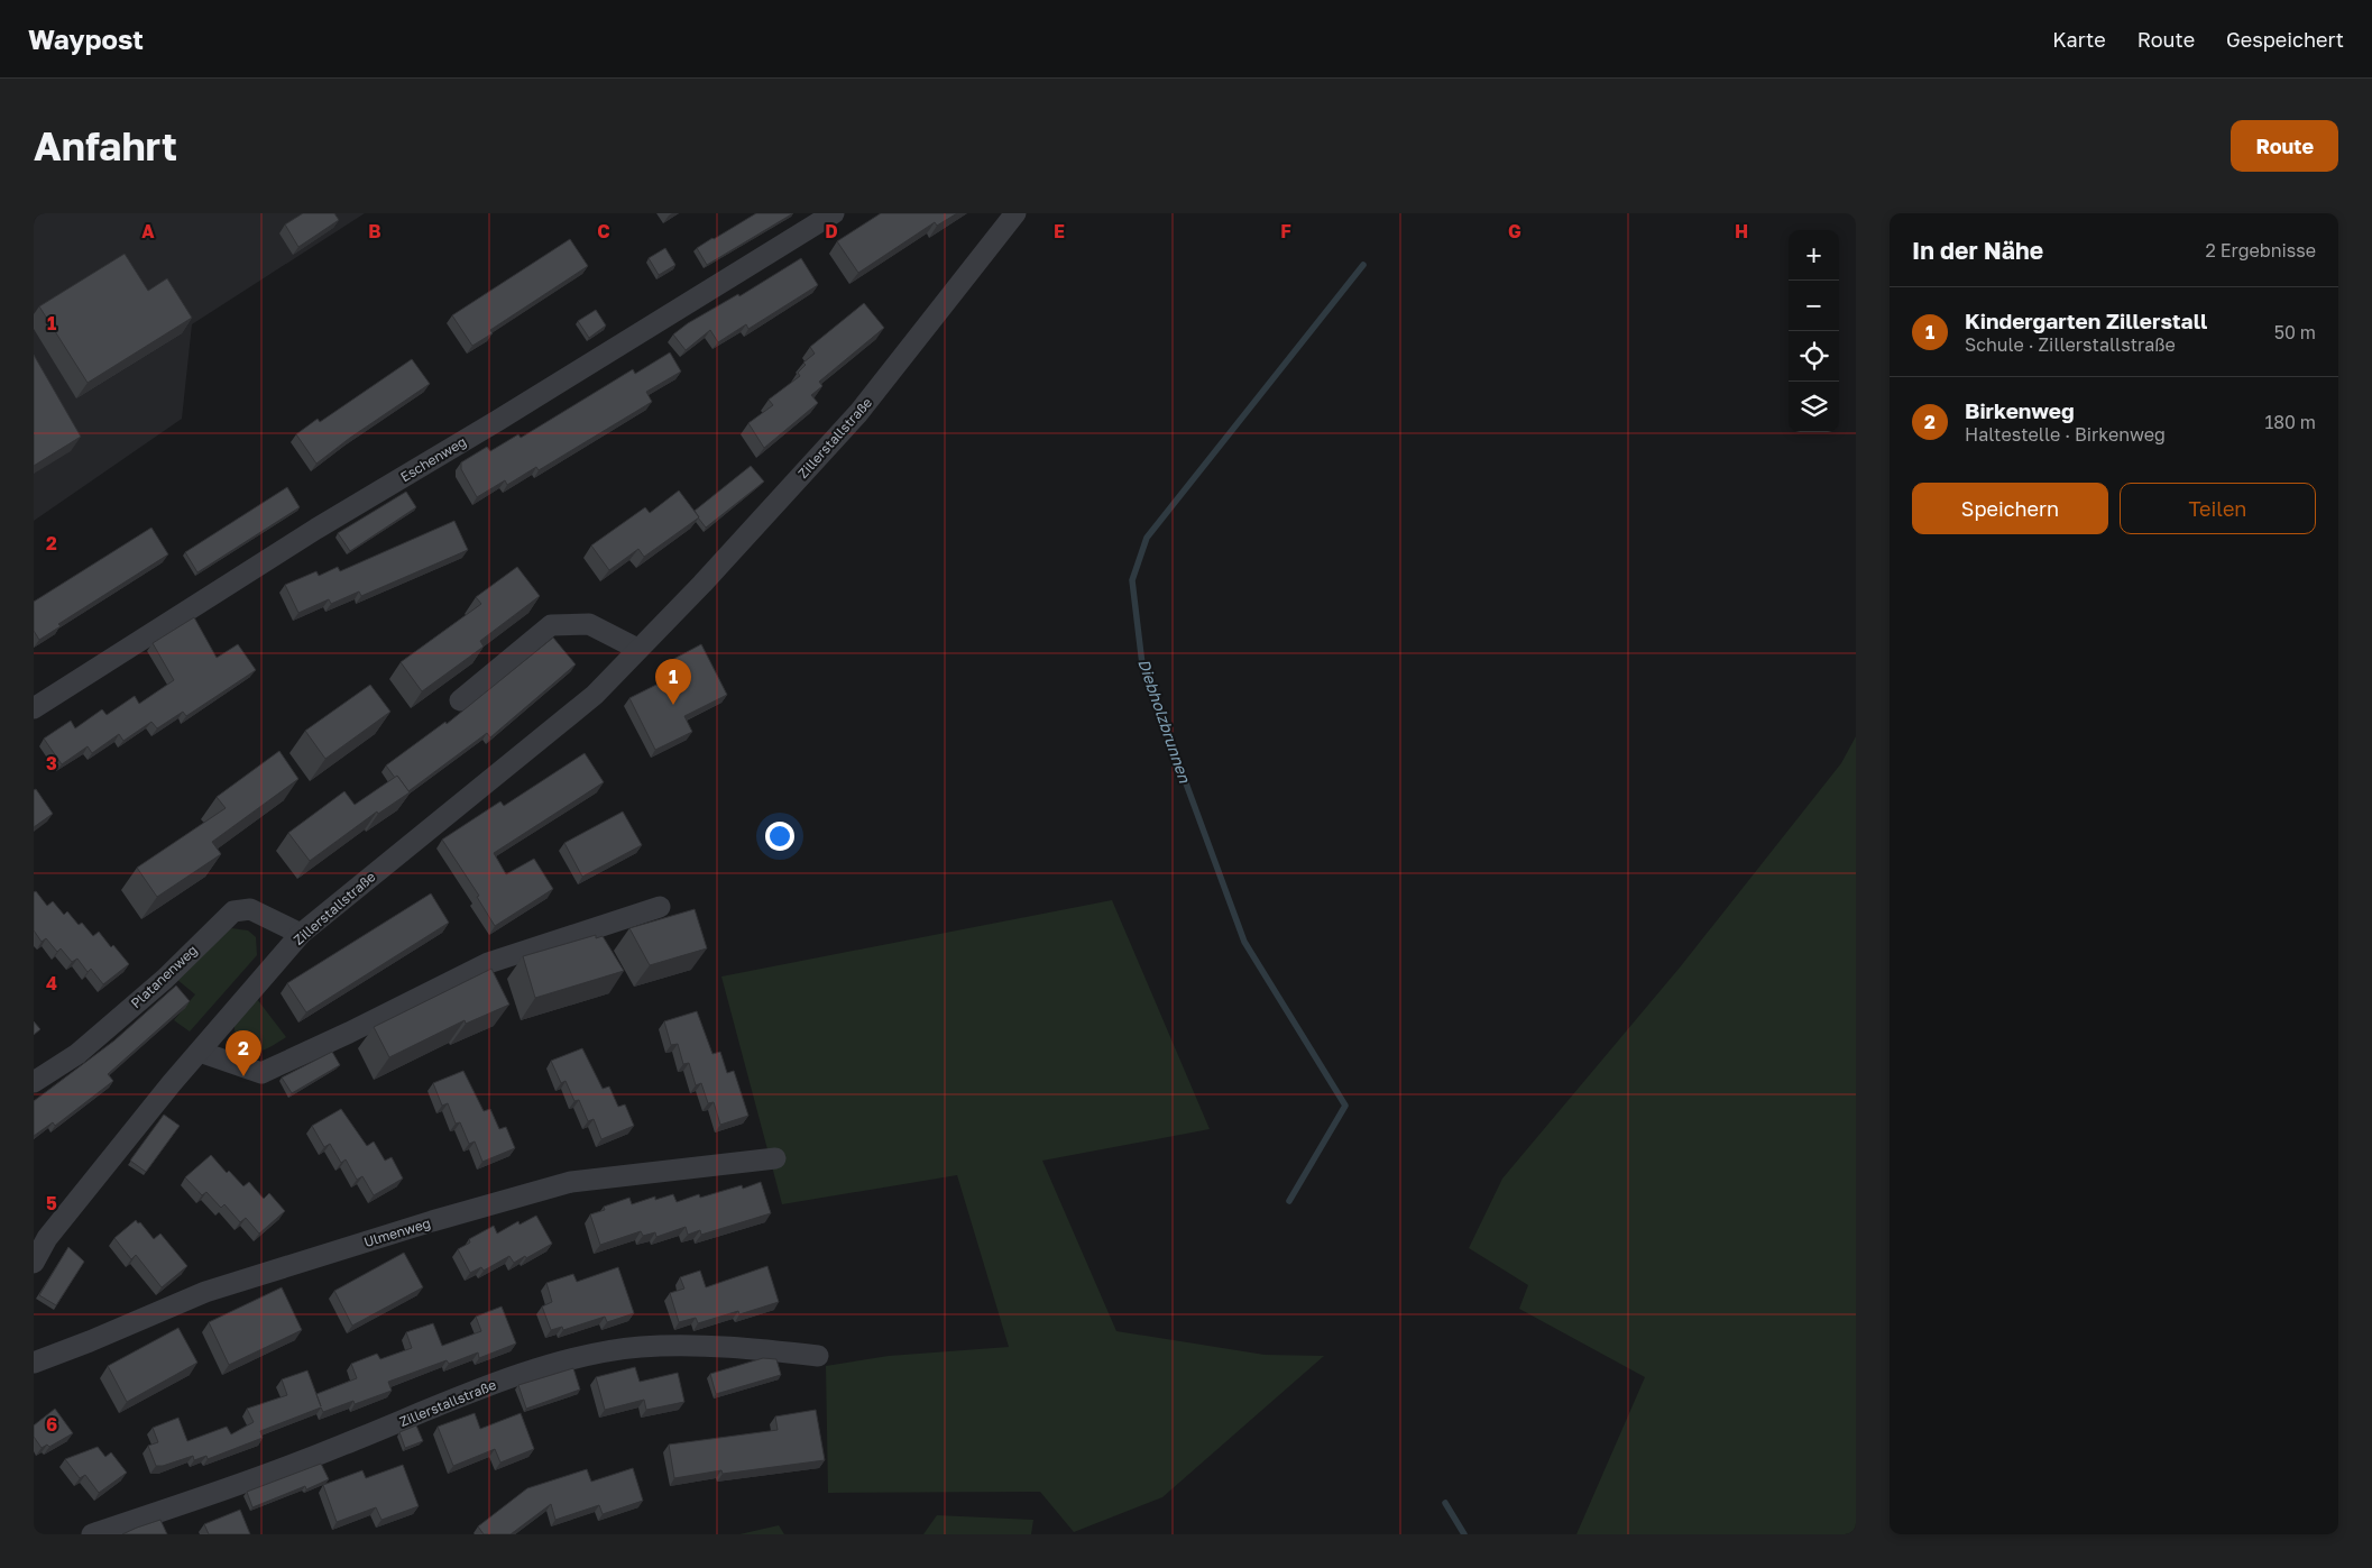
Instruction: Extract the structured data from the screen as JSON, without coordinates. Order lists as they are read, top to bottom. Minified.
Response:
{"streets":{"street":["Zillerstallstraße","Eschenweg","Platanenweg","Ulmenweg"]},"crossings":[["Zillerstallstraße","Platanenweg"]],"water":["Diebholzbrunnen"],"page":{"header":"Waypost","nav":["Karte","Route","Gespeichert"],"buttons":["Route",["Speichern","Teilen"]],"title":"Anfahrt","heading":["In der Nähe","2 Ergebnisse"],"map_buttons":["+","−"],"list":[{"mark":"1","name":"Kindergarten Zillerstall","note":"Schule · Zillerstallstraße","value":"50 m"},{"mark":"2","name":"Birkenweg","note":"Haltestelle · Birkenweg","value":"180 m"}],"pins":["1","2"]},"grid":{"columns":["A","B","C","D","E","F","G","H"],"rows":["1","2","3","4","5","6"]}}
